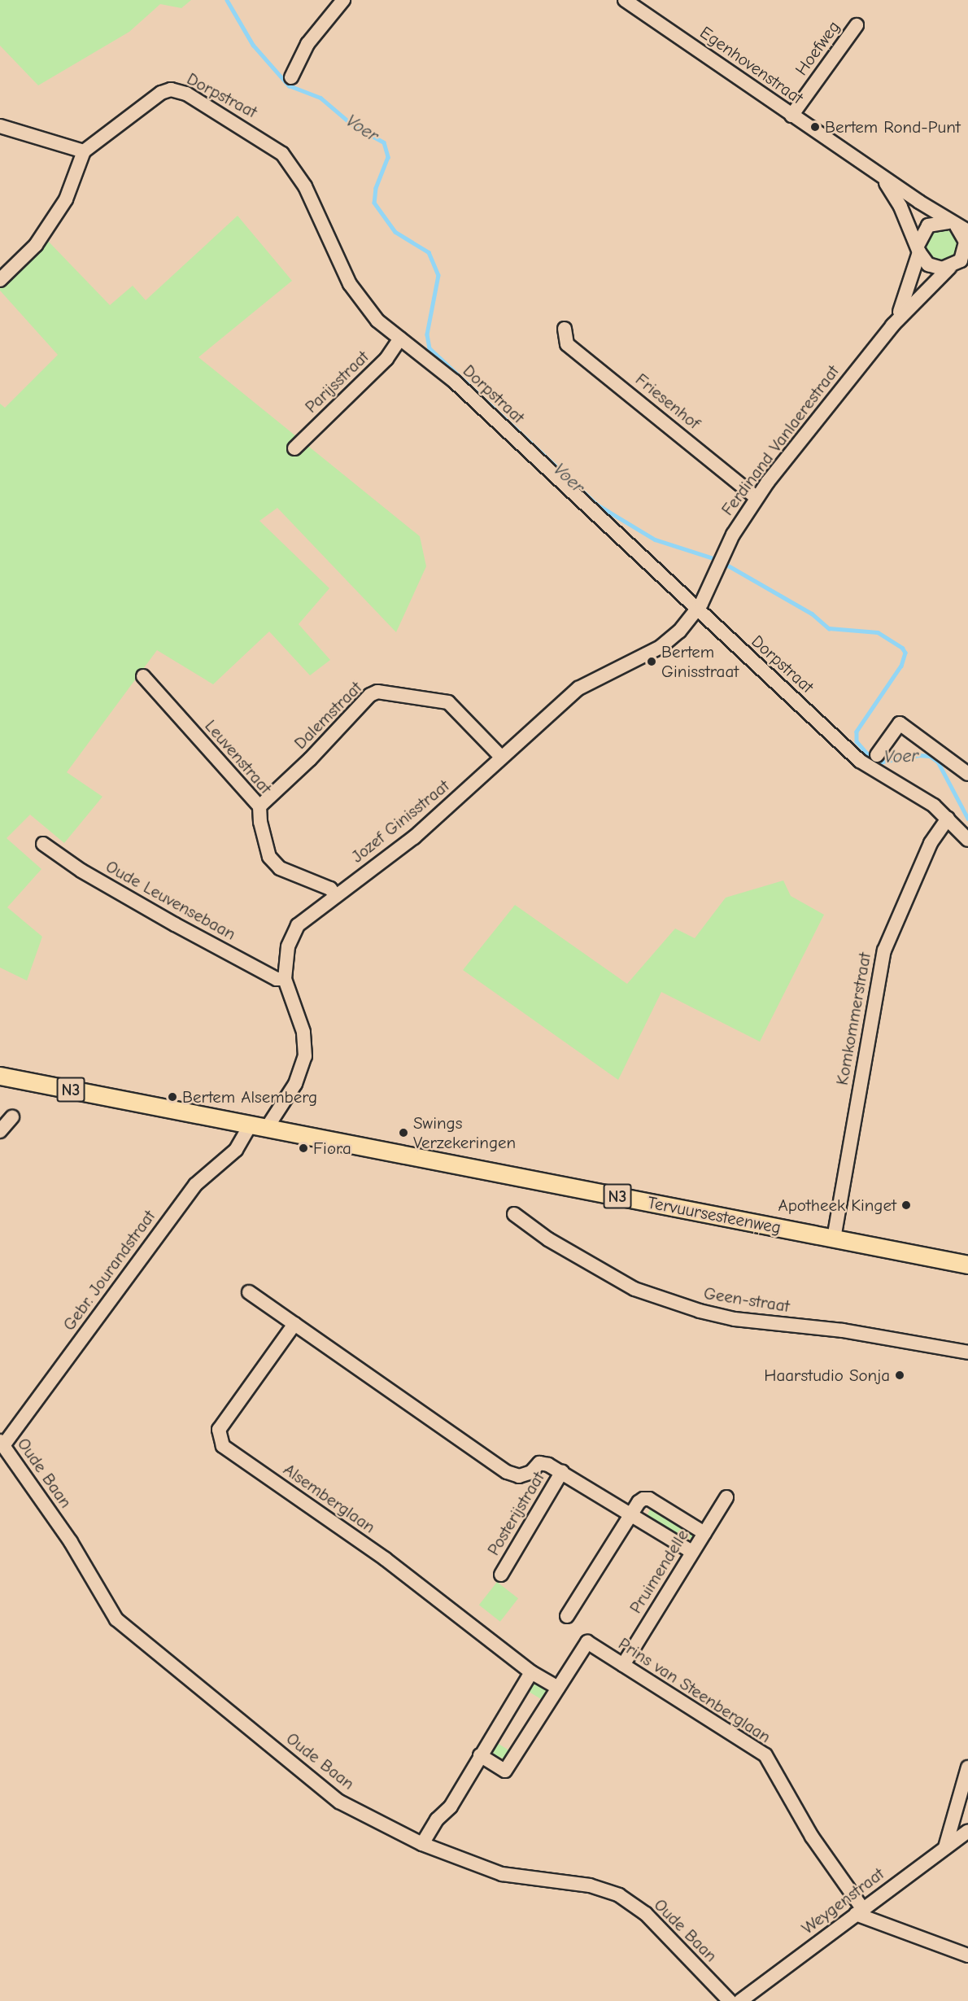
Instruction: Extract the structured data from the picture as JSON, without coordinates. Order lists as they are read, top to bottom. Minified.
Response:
{"streets":{"main road":["N3","Tervuursesteenweg"],"street":["Hoefweg","Egenhovenstraat","Dorpstraat","Parijsstraat","Friesenhof","Ferdinand Vanlaerestraat","Dalemstraat","Leuvenstraat","Jozef Ginisstraat","Oude Leuvensebaan","Komkommerstraat","Gebr. Jourandstraat","Geen-straat","Oude Baan","Alsemberglaan","Posterijstraat","Pruimendelle","Prins van Steenberglaan","Weygenstraat"]},"crossings":[["Hoefweg","Egenhovenstraat"],["Egenhovenstraat","Ferdinand Vanlaerestraat"],["Dorpstraat","Parijsstraat"],["Dorpstraat","Ferdinand Vanlaerestraat"],["Dorpstraat","Jozef Ginisstraat"],["Dorpstraat","Komkommerstraat"],["Friesenhof","Ferdinand Vanlaerestraat"],["Ferdinand Vanlaerestraat","Jozef Ginisstraat"],["Dalemstraat","Leuvenstraat"],["Dalemstraat","Jozef Ginisstraat"],["Leuvenstraat","Jozef Ginisstraat"],["Jozef Ginisstraat","Oude Leuvensebaan"],["Jozef Ginisstraat","Tervuursesteenweg"],["Jozef Ginisstraat","Gebr. Jourandstraat"],["Komkommerstraat","Tervuursesteenweg"],["Tervuursesteenweg","Gebr. Jourandstraat"],["Gebr. Jourandstraat","Oude Baan"],["Alsemberglaan","Prins van Steenberglaan"],["Pruimendelle","Prins van Steenberglaan"],["Prins van Steenberglaan","Weygenstraat"]],"water":["Voer"],"places":["Bertem Rond-Punt","Bertem Ginisstraat","Bertem Alsemberg","Swings Verzekeringen","Fiora","Apotheek Kinget","Haarstudio Sonja"]}
